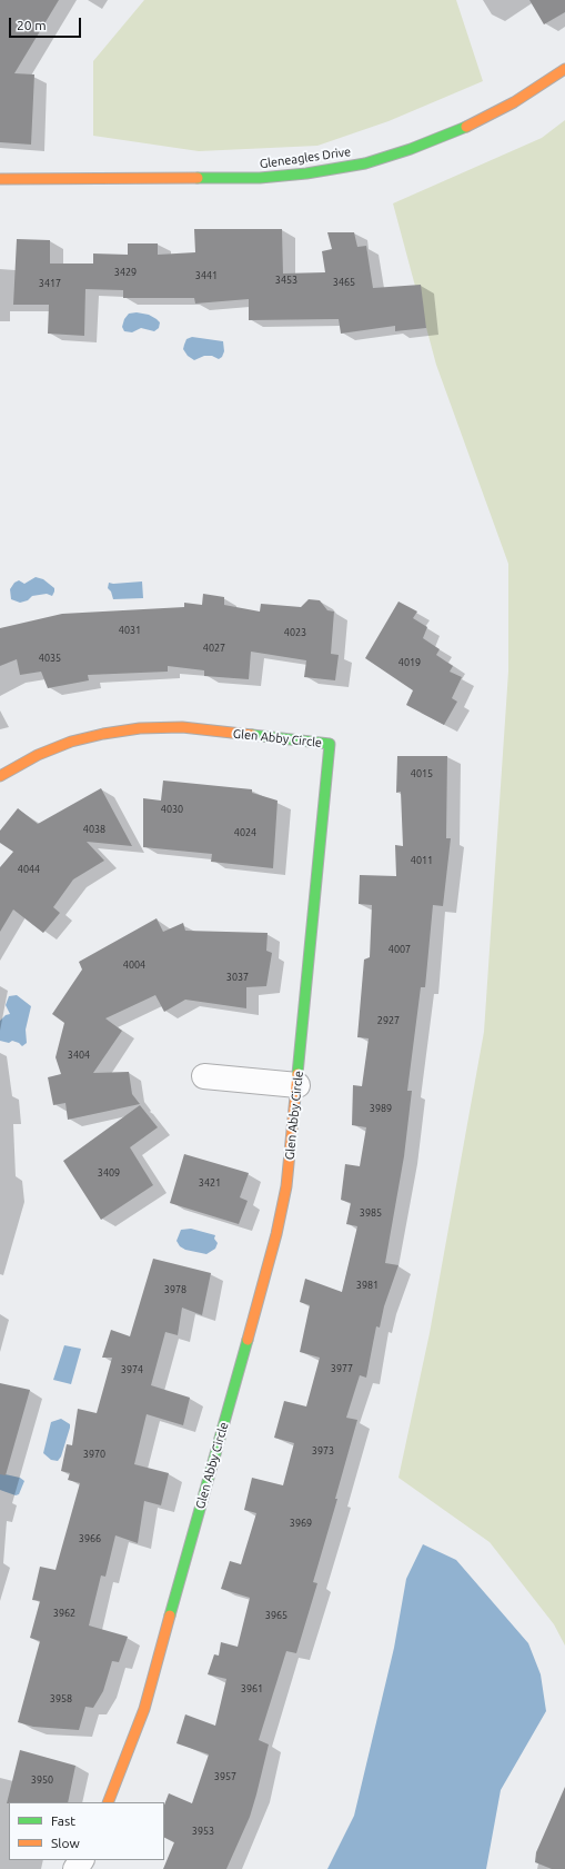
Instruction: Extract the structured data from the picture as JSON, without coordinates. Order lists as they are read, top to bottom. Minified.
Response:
{"streets":{"street":["Gleneagles Drive","Glen Abby Circle"]},"house_numbers":["3429","3441","3453","3465","3417","4031","4023","4027","4035","4019","4015","4030","4038","4024","4011","4044","4007","4004","3037","2927","3404","3989","3409","3421","3985","3981","3978","3977","3974","3973","3970","3969","3966","3962","3965","3961","3958","3957","3950","3953"],"legend":["Fast","Slow"],"scale_bar":"20 m"}
